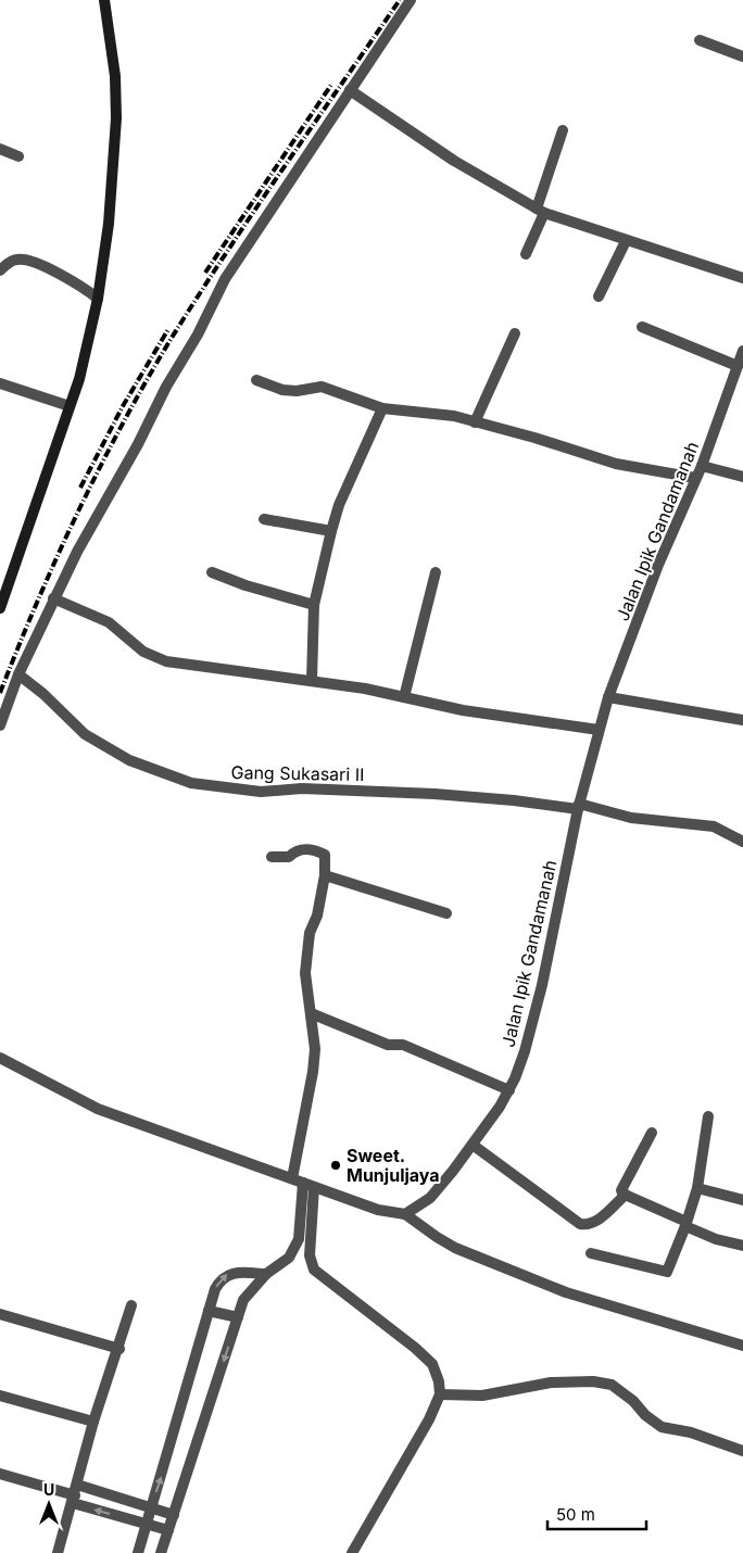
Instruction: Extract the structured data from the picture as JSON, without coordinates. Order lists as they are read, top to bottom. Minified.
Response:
{"streets":{"street":["Jalan Ipik Gandamanah","Gang Sukasari II"]},"crossings":[["Jalan Ipik Gandamanah","Gang Sukasari II"]],"places":["Sweet. Munjuljaya"],"scale_bar":"50 m","north":"top"}
